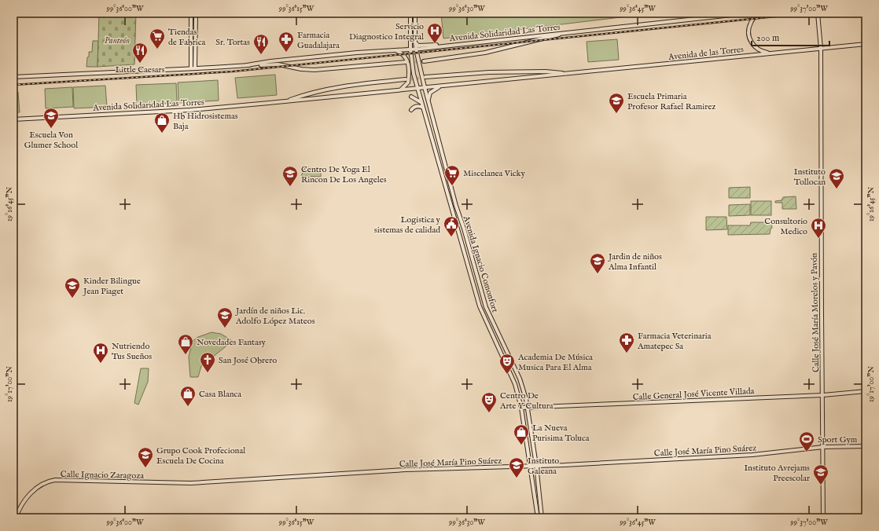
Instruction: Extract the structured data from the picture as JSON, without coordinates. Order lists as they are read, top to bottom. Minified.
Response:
{"streets":{"main road":["Avenida Solidaridad Las Torres","Avenida de las Torres","Avenida Ignacio Comonfort","Calle José María Morelos y Pavón","Calle General José Vicente Villada","Calle José María Pino Suárez","Calle Ignacio Zaragoza"]},"crossings":[["Avenida Solidaridad Las Torres","Avenida de las Torres"],["Avenida Solidaridad Las Torres","Avenida Ignacio Comonfort"],["Avenida de las Torres","Calle José María Morelos y Pavón"],["Avenida Ignacio Comonfort","Calle General José Vicente Villada"],["Avenida Ignacio Comonfort","Calle José María Pino Suárez"],["Calle José María Morelos y Pavón","Calle General José Vicente Villada"],["Calle José María Morelos y Pavón","Calle José María Pino Suárez"],["Calle José María Pino Suárez","Calle Ignacio Zaragoza"]],"parks":["Panteón"],"places":{"hospital":["Servicio Diagnostico Integral","Consultorio Medico","Nutriendo Tus Sueños"],"supermarket":["Tiendas de Fabrica","Miscelanea Vicky"],"pharmacy":["Farmacia Guadalajara","Farmacia Veterinaria Amatepec Sa"],"restaurant":["Sr. Tortas","Little Caesars"],"school or university":["Escuela Primaria Profesor Rafael Ramirez","Escuela Von Glumer School","Centro De Yoga El Rincon De Los Angeles","Instituto Tollocan","Jardin de niños Alma Infantil","Kinder Bilingue Jean Piaget","Jardín de niños Lic. Adolfo López Mateos","Grupo Cook Profecional Escuela De Cocina","Instituto Galeana","Instituto Avrejams Preescolar"],"shop":["Hb Hidrosistemas Baja","Novedades Fantasy","Casa Blanca","La Nueva Purisima Toluca"],"public building":["Logistica y sistemas de calidad"],"church":["San José Obrero"],"theatre":["Academia De Música Musica Para El Alma","Centro De Arte Y Cultura"],"sports":["Sport Gym"]},"scale_bar":"200 m","coordinates":["99°36'00\"W","99°36'15\"W","99°36'30\"W","99°36'45\"W","99°37'00\"W","19°16'45\"N","19°17'00\"N"]}
